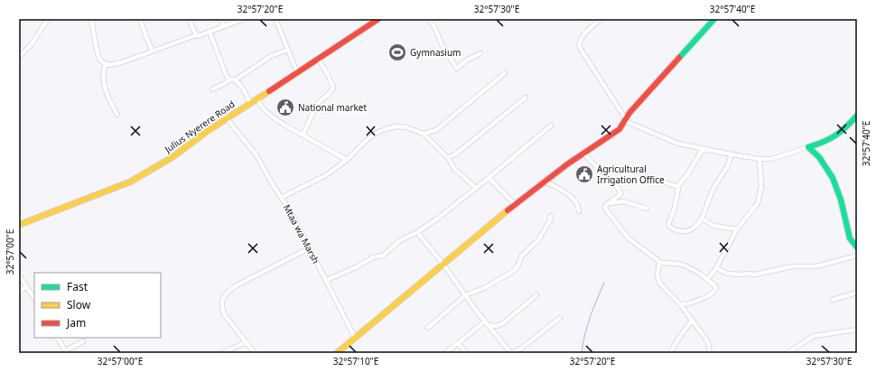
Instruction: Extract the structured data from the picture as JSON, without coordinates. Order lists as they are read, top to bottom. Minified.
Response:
{"streets":{"main road":["Julius Nyerere Road"],"street":["Mtaa wa Marsh"]},"crossings":[["Julius Nyerere Road","Mtaa wa Marsh"]],"places":{"sports":["Gymnasium"],"public building":["National market","Agricultural Irrigation Office"]},"legend":["Fast","Slow","Jam"],"coordinates":["32°57'20\"E","32°57'30\"E","32°57'40\"E","32°57'00\"E","32°57'10\"E"]}
